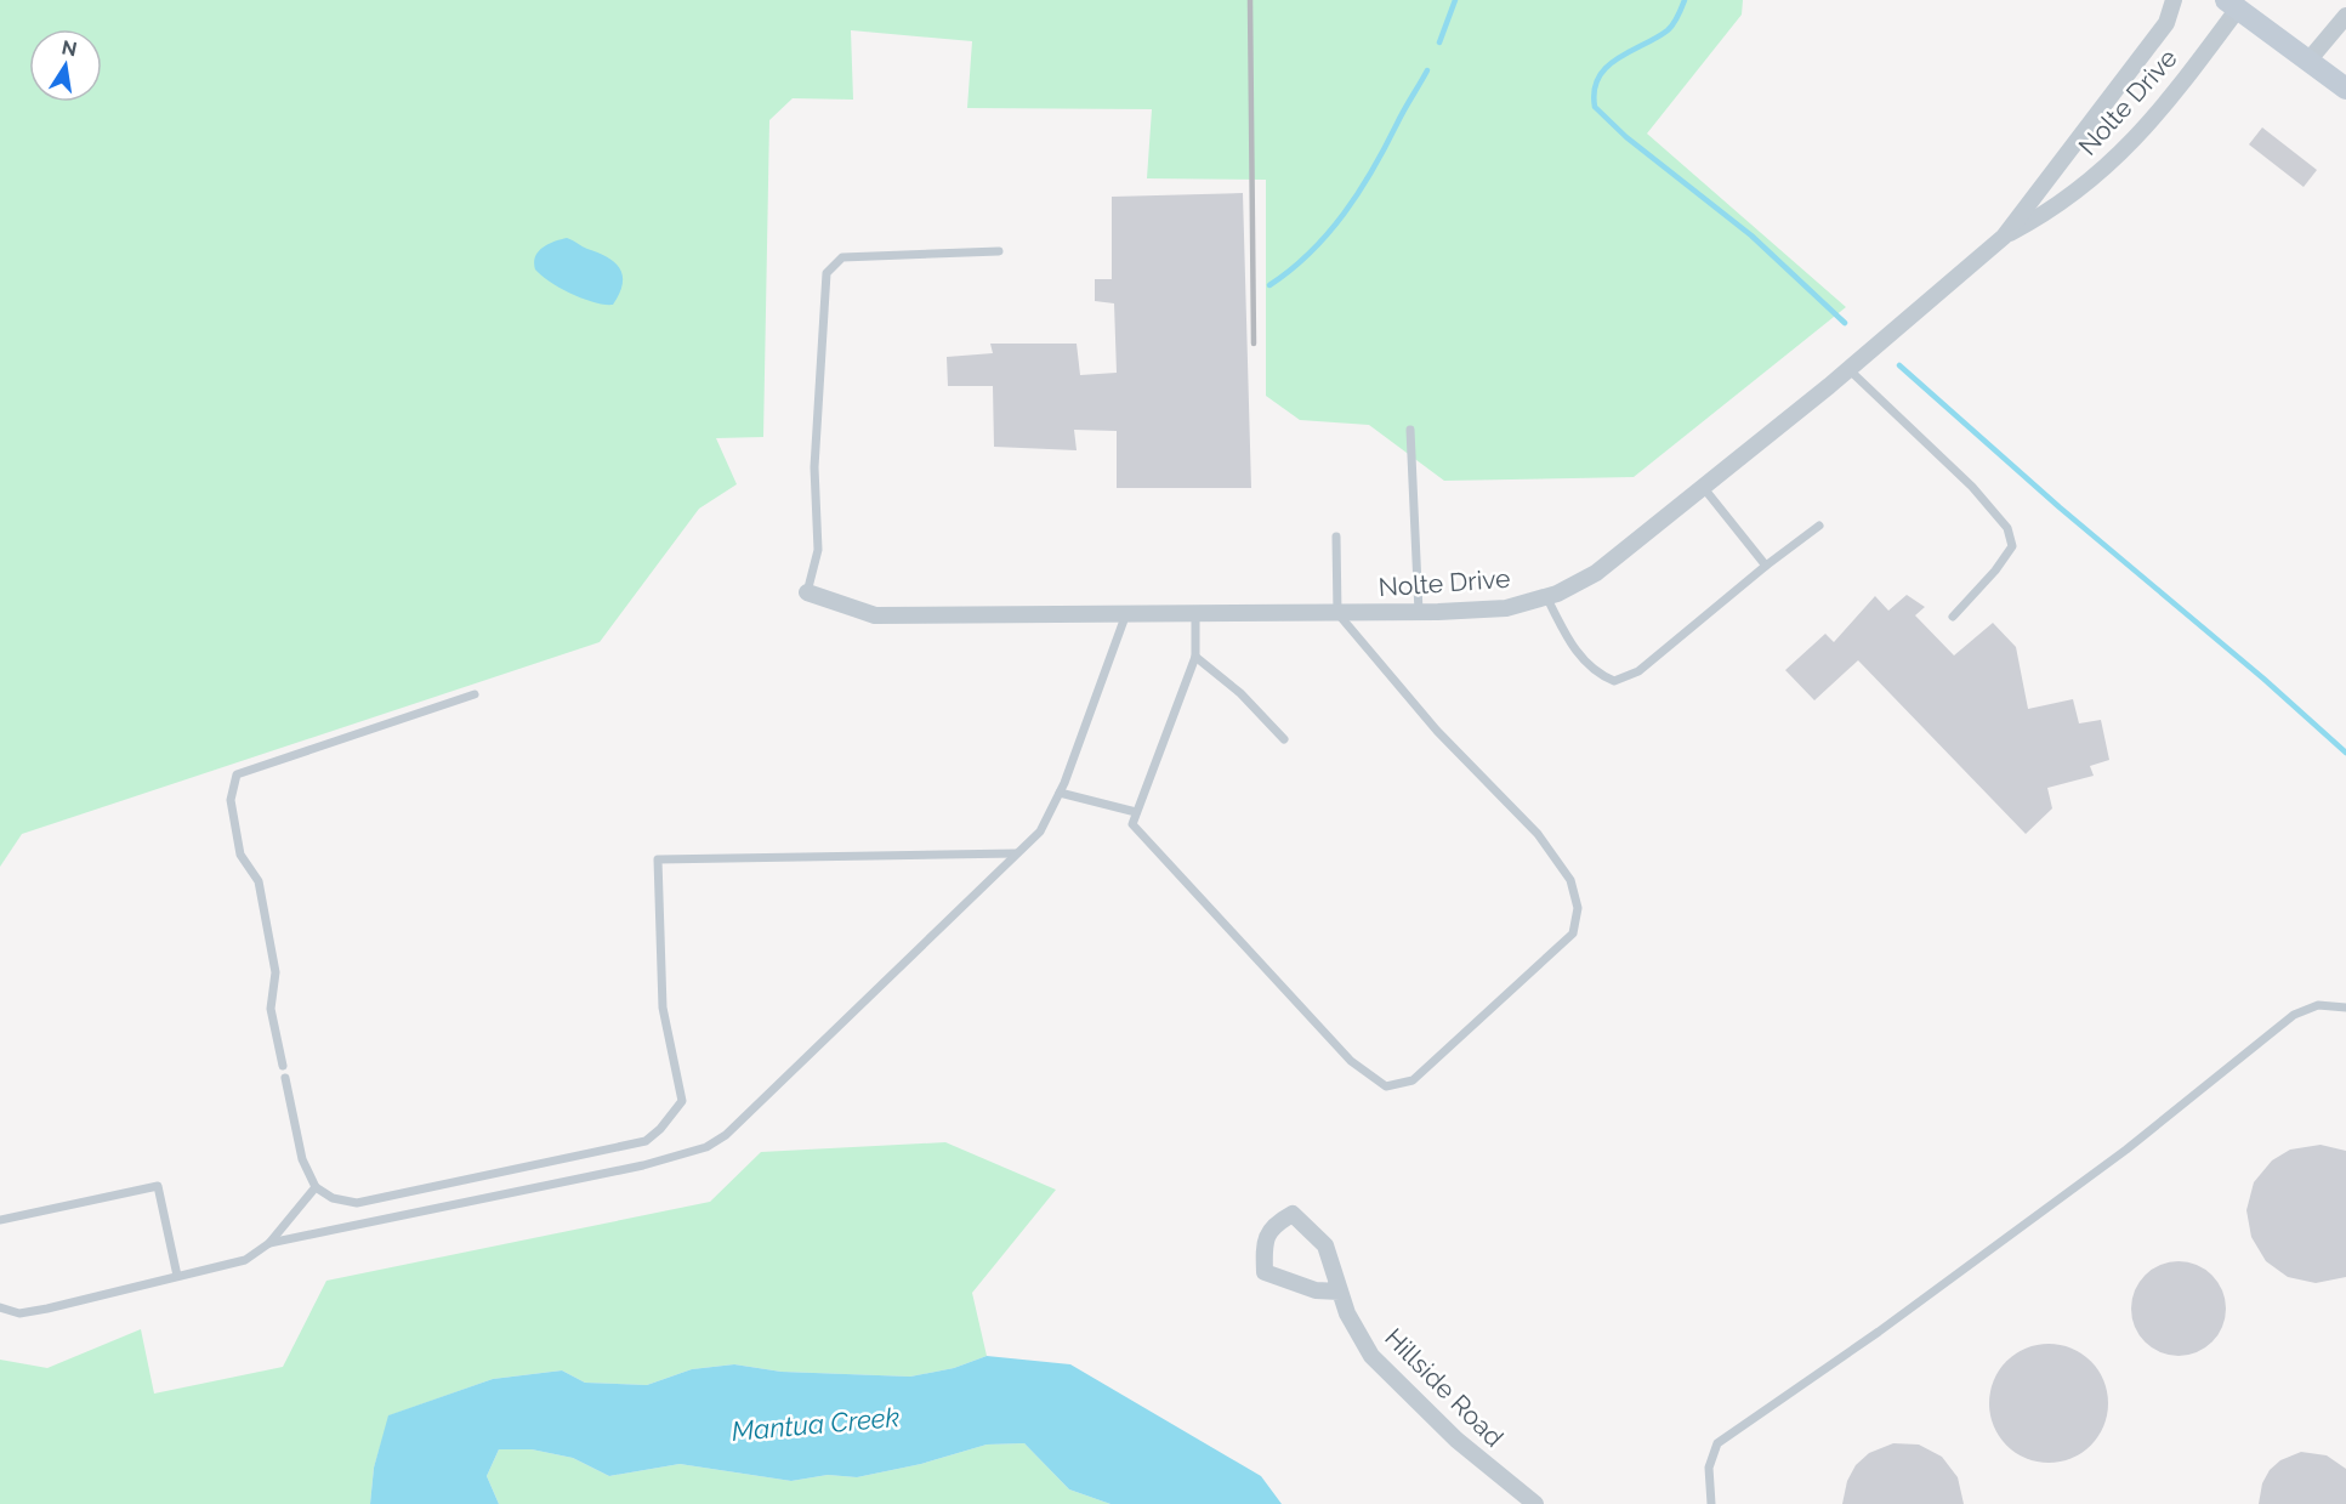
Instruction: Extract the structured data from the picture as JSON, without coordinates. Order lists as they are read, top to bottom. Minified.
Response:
{"streets":{"street":["Nolte Drive","Hillside Road"]},"water":["Mantua Creek"],"north":"top"}
